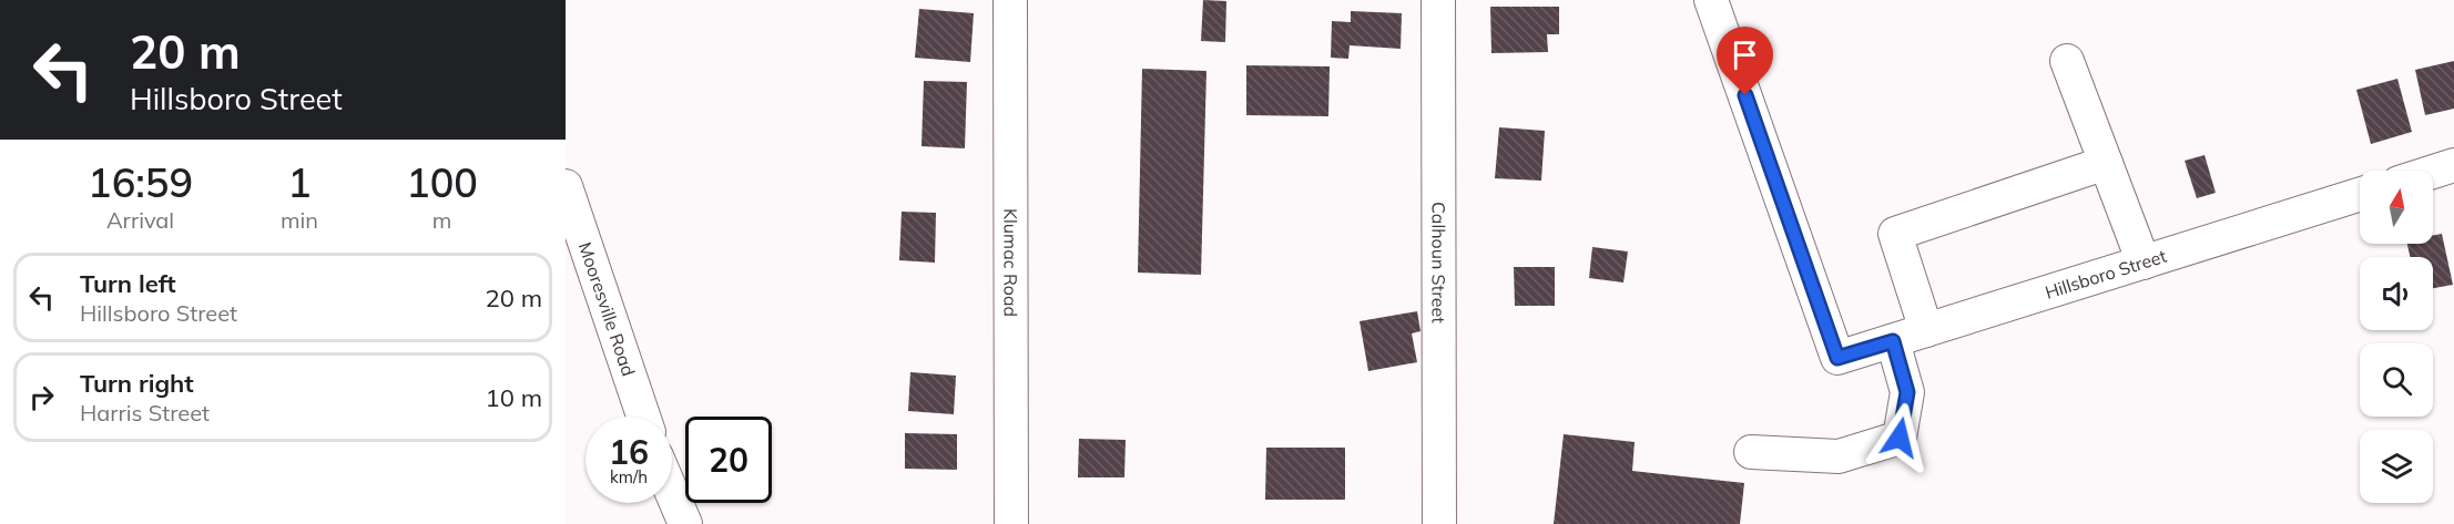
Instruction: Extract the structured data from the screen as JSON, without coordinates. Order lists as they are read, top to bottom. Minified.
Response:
{"streets":{"street":["Klumac Road","Calhoun Street","Hillsboro Street","Mooresville Road"]},"north":"top","page":{"turn":["20 m","Hillsboro Street"],"eta":["16:59","Arrival","1","min","100","m"],"list":[{"name":"Turn left","note":"Hillsboro Street","value":"20 m"},{"name":"Turn right","note":"Harris Street","value":"10 m"}],"speed":"16 km/h","limit":"20"}}
